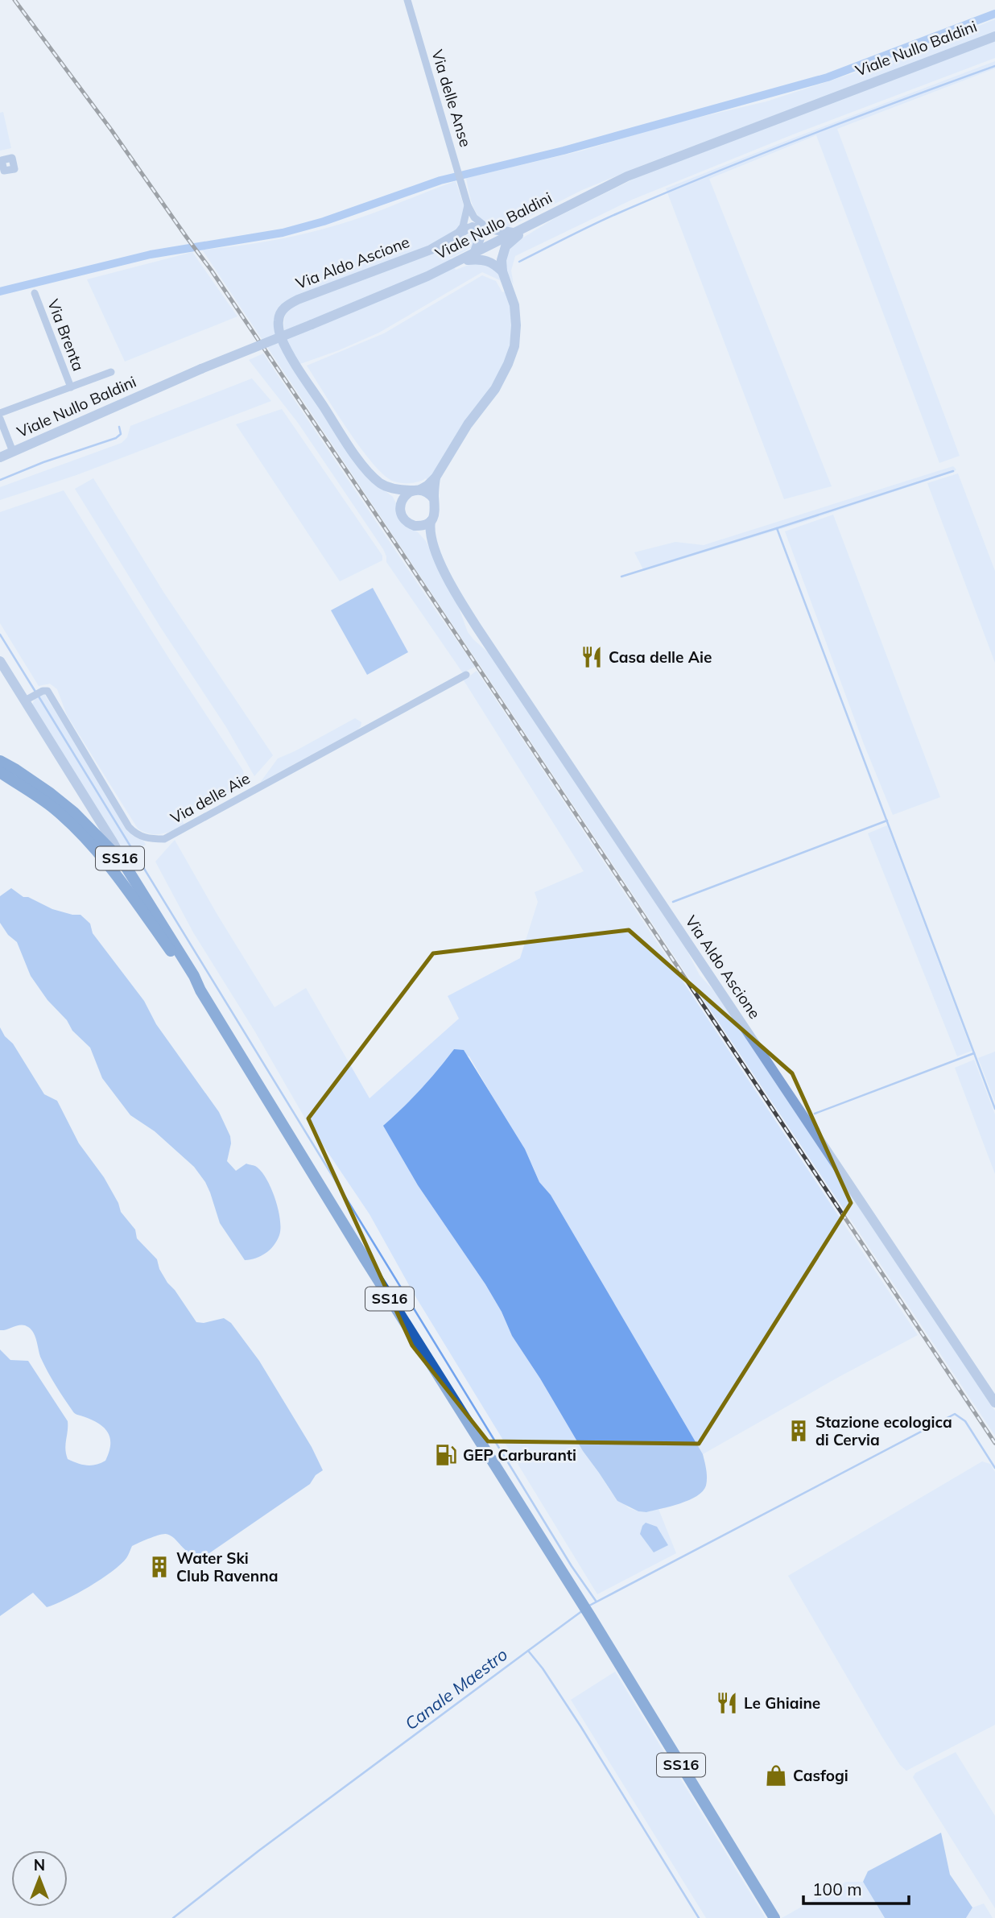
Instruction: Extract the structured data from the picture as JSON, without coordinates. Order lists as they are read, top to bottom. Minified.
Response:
{"streets":{"main road":["SS16"],"street":["Viale Nullo Baldini","Via delle Anse","Via Aldo Ascione","Via Brenta","Via delle Aie"]},"crossings":[["Via delle Anse","Via Aldo Ascione"]],"water":["Canale Maestro"],"places":{"restaurant":["Casa delle Aie","Le Ghiaine"],"building":["Stazione ecologica di Cervia","Water Ski Club Ravenna"],"fuel station":["GEP Carburanti"],"shop":["Casfogi"]},"scale_bar":"100 m","north":"top"}
